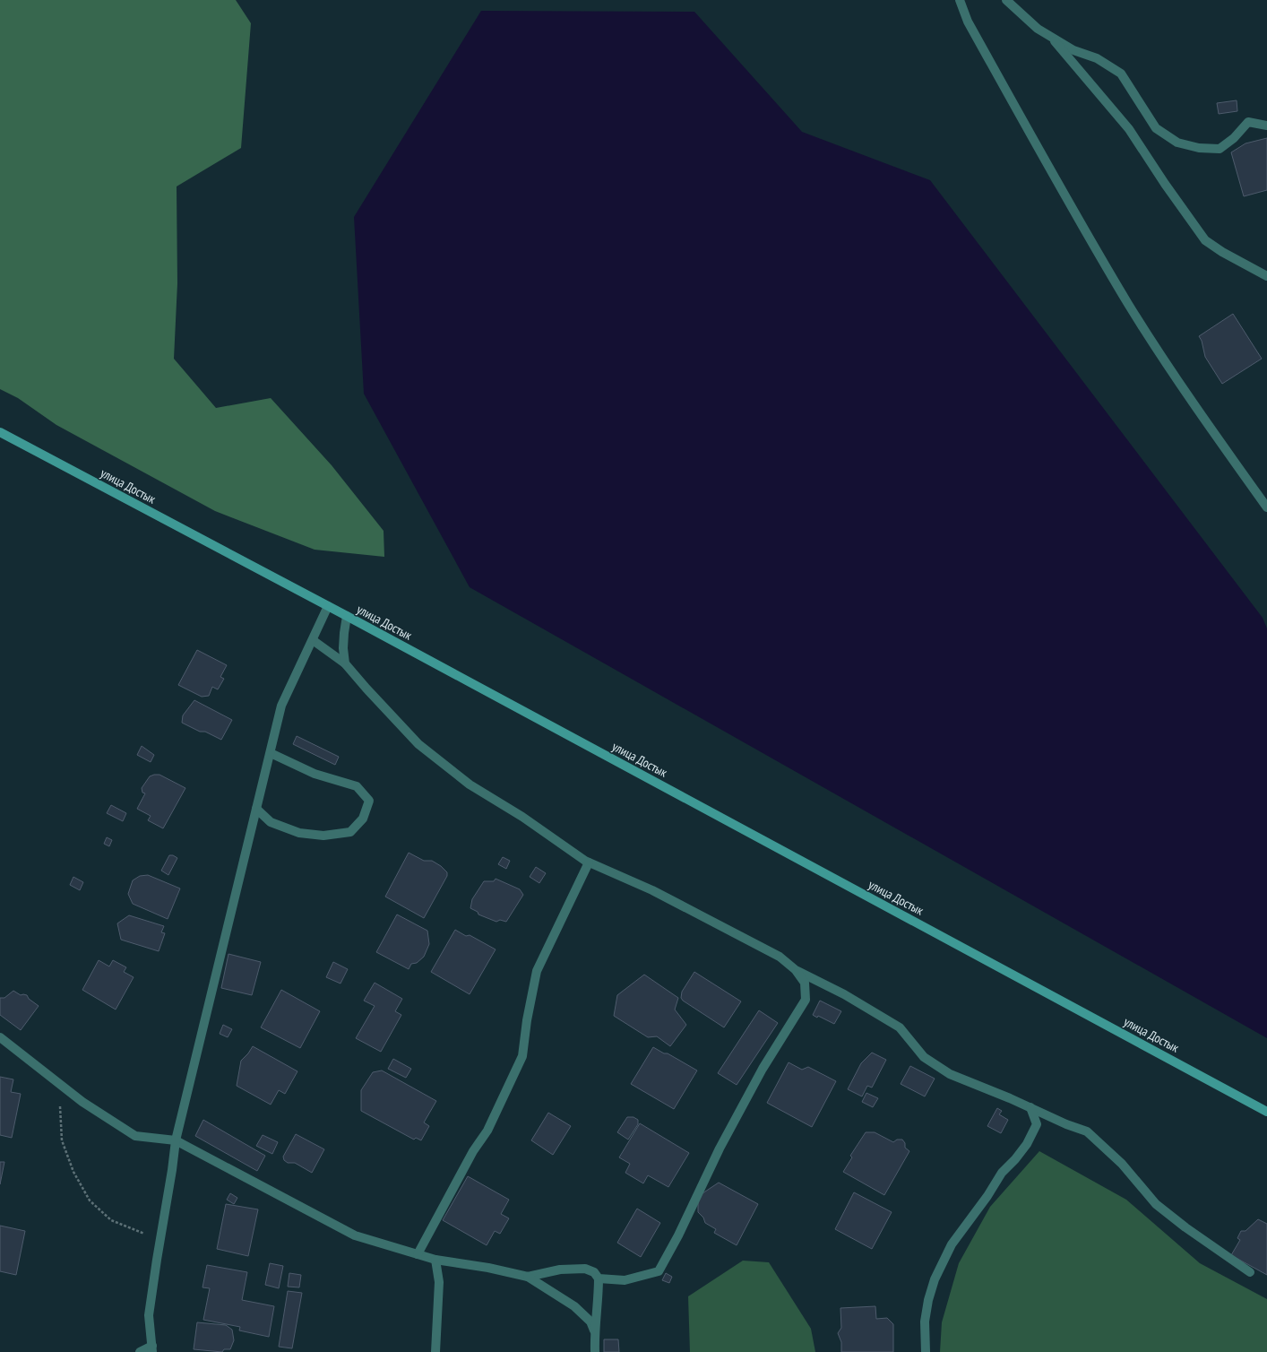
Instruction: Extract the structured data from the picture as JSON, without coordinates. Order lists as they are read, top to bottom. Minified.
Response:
{"streets":{"main road":["улица Достык"]}}
